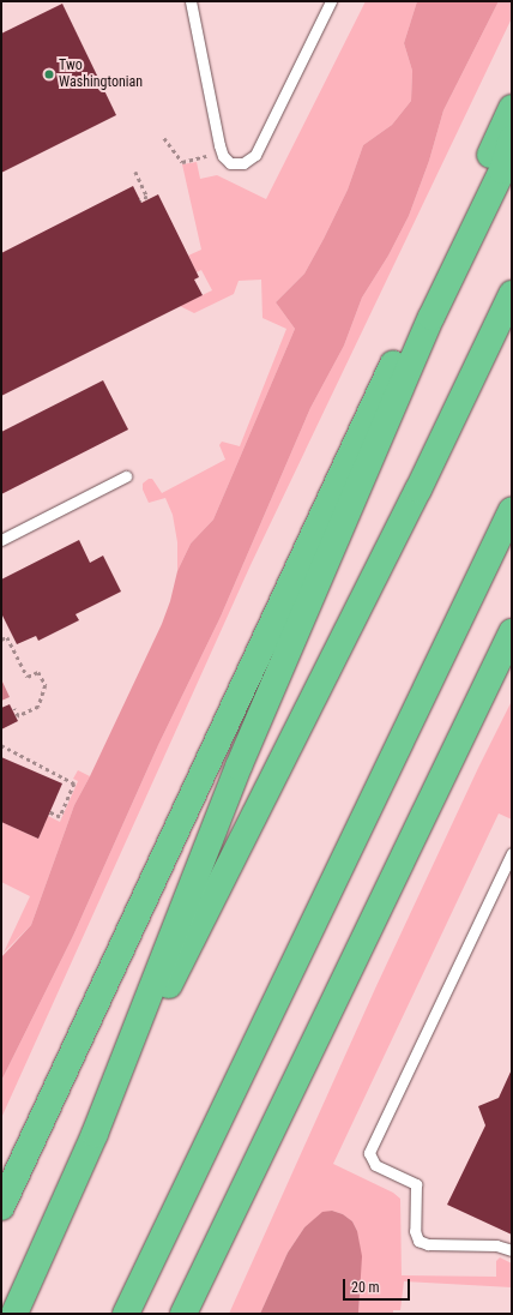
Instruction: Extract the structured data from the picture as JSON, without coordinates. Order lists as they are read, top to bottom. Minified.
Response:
{"places":["Two Washingtonian"],"scale_bar":"20 m"}
